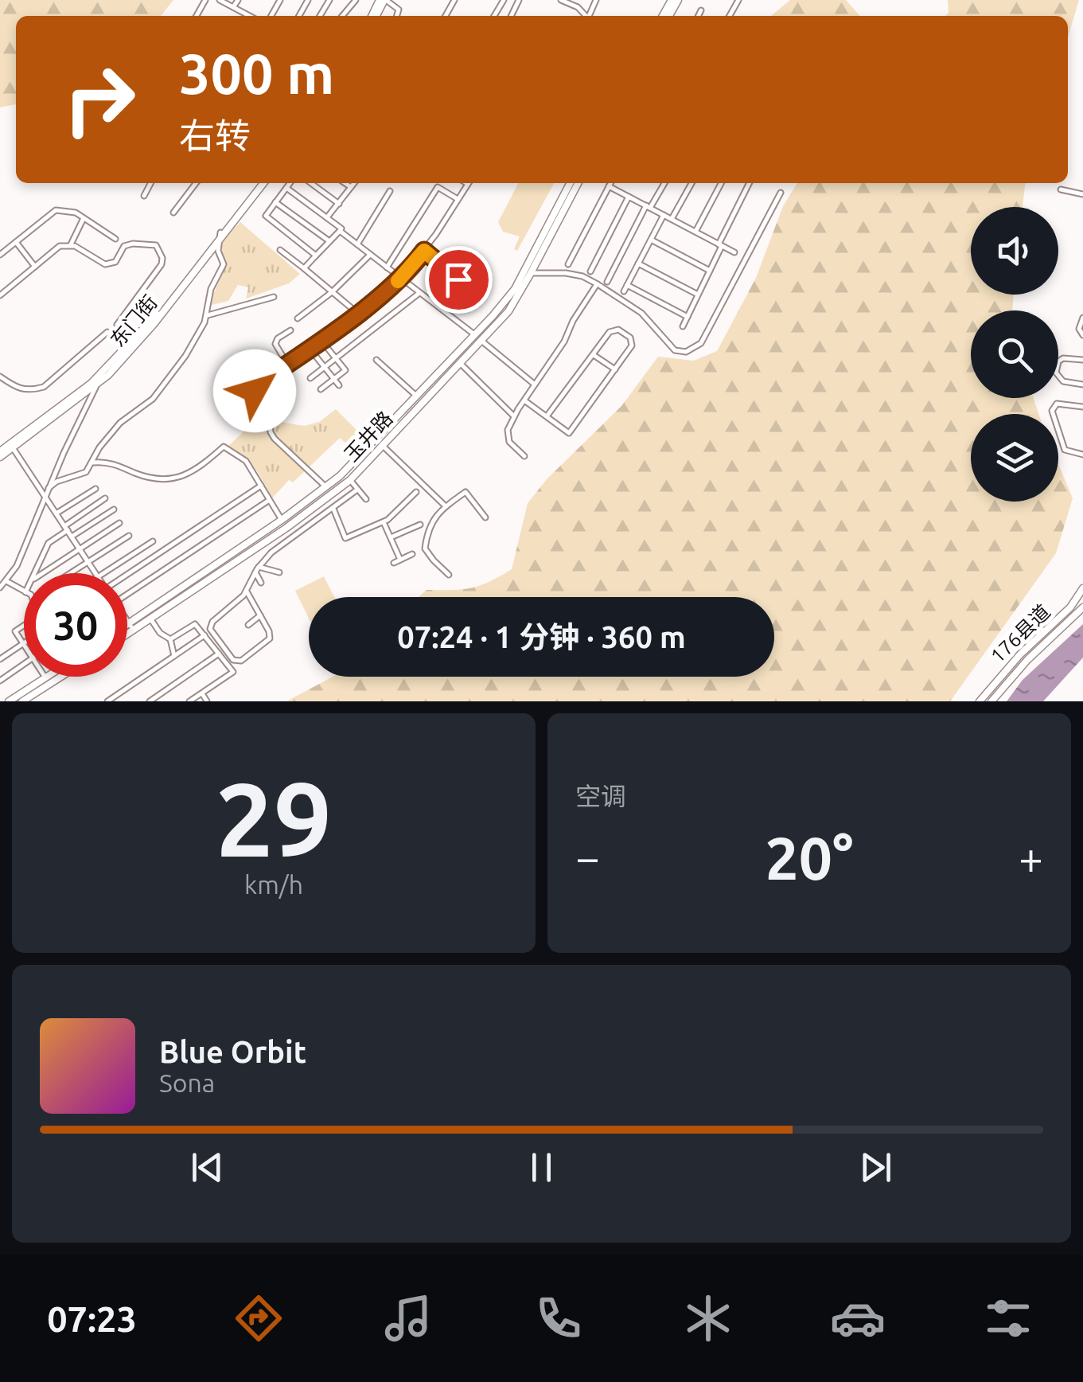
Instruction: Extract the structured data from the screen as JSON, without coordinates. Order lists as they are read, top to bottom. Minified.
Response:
{"streets":{"street":["东门街","玉井路","176县道"]},"page":{"turn":["300 m","右转"],"limit":"30","trip":"07:24 · 1 分钟 · 360 m","tile":[["29","km/h"],"空调"],"heat":["−","20°","+"],"song":["Blue Orbit","Sona"],"tabs":"07:23"}}
